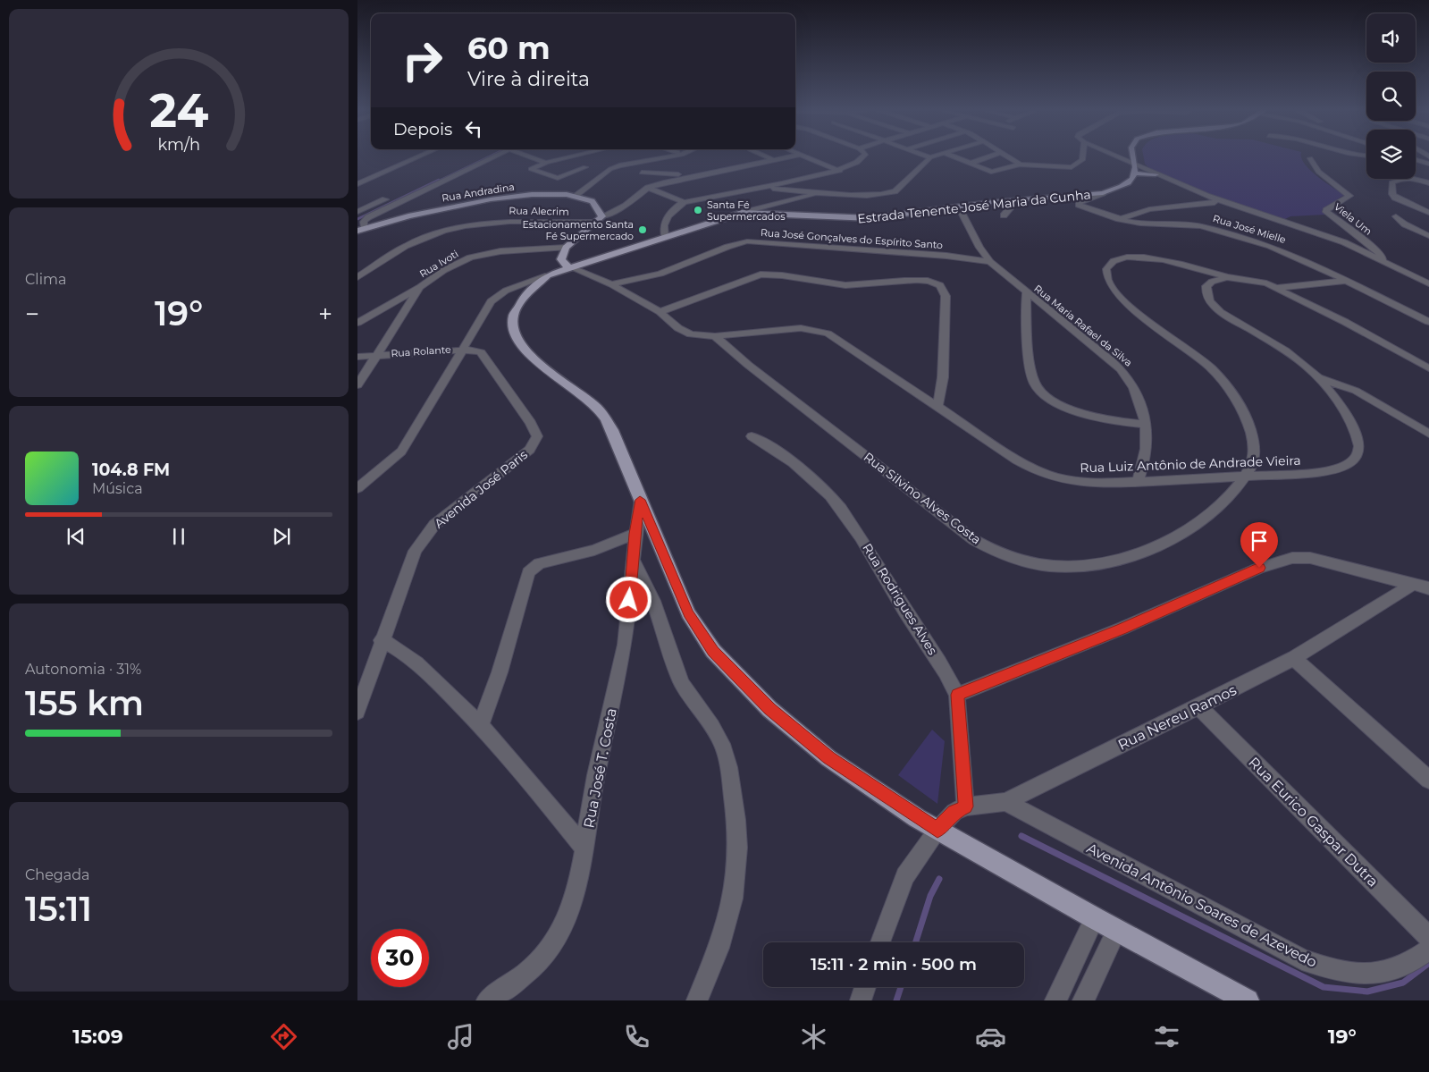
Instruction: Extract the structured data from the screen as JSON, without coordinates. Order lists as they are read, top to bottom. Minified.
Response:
{"streets":{"main road":["Rua Andradina","Estrada Tenente José Maria da Cunha"],"street":["Rua Alecrim","Viela Um","Rua José Mielle","Rua José Gonçalves do Espírito Santo","Rua Ivoti","Rua Maria Rafael da Silva","Rua Rolante","Rua Luiz Antônio de Andrade Vieira","Avenida José Paris","Rua Silvino Alves Costa","Rua Rodrigues Alves","Rua Nereu Ramos","Rua José T. Costa","Rua Eurico Gaspar Dutra","Avenida Antônio Soares de Azevedo"]},"crossings":[["Rua Andradina","Rua Alecrim"],["Estrada Tenente José Maria da Cunha","Rua José Mielle"],["Estrada Tenente José Maria da Cunha","Rua Maria Rafael da Silva"],["Estrada Tenente José Maria da Cunha","Rua Luiz Antônio de Andrade Vieira"],["Estrada Tenente José Maria da Cunha","Rua José T. Costa"],["Viela Um","Rua José Mielle"],["Rua José Gonçalves do Espírito Santo","Rua Maria Rafael da Silva"],["Rua José Gonçalves do Espírito Santo","Rua Luiz Antônio de Andrade Vieira"],["Rua Maria Rafael da Silva","Rua Luiz Antônio de Andrade Vieira"],["Rua Rolante","Avenida José Paris"],["Rua Luiz Antônio de Andrade Vieira","Rua Silvino Alves Costa"],["Rua Rodrigues Alves","Rua Nereu Ramos"],["Rua Nereu Ramos","Rua Eurico Gaspar Dutra"],["Rua Nereu Ramos","Avenida Antônio Soares de Azevedo"]],"places":["Santa Fé Supermercados","Estacionamento Santa Fé Supermercado"],"page":{"turn":["60 m","Vire à direita"],"then":"Depois","tile":["Clima",["Autonomia · 31%","155 km"],["Chegada","15:11"]],"heat":["−","19°","+"],"song":["104.8 FM","Música"],"limit":"30","trip":"15:11 · 2 min · 500 m","tabs":["15:09","19°"],"gauge":["24","km/h"]}}
